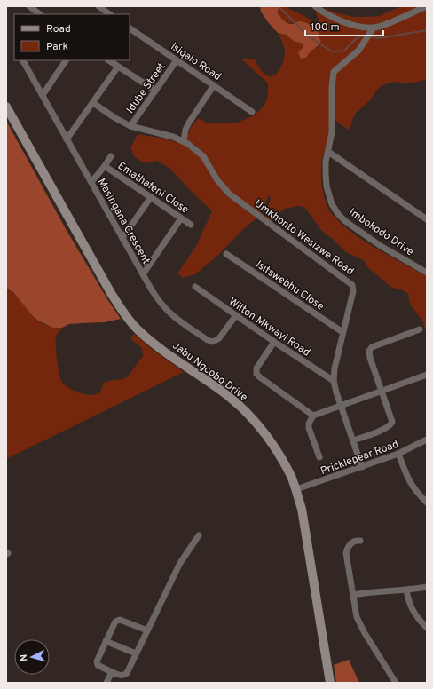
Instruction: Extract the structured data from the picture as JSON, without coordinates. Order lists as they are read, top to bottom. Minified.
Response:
{"streets":{"main road":["Jabu Ngcobo Drive"],"street":["Isiqalo Road","Idube Street","Emathafeni Close","Masingana Crescent","Imbokodo Drive","Umkhonto Wesizwe Road","Isitswebhu Close","Wilton Mkwayi Road","Pricklepear Road"]},"crossings":[["Isiqalo Road","Idube Street"],["Idube Street","Umkhonto Wesizwe Road"],["Emathafeni Close","Masingana Crescent"],["Masingana Crescent","Wilton Mkwayi Road"],["Umkhonto Wesizwe Road","Isitswebhu Close"],["Umkhonto Wesizwe Road","Wilton Mkwayi Road"],["Umkhonto Wesizwe Road","Pricklepear Road"],["Jabu Ngcobo Drive","Pricklepear Road"]],"legend":["Road","Park"],"scale_bar":"100 m","north":"left"}
